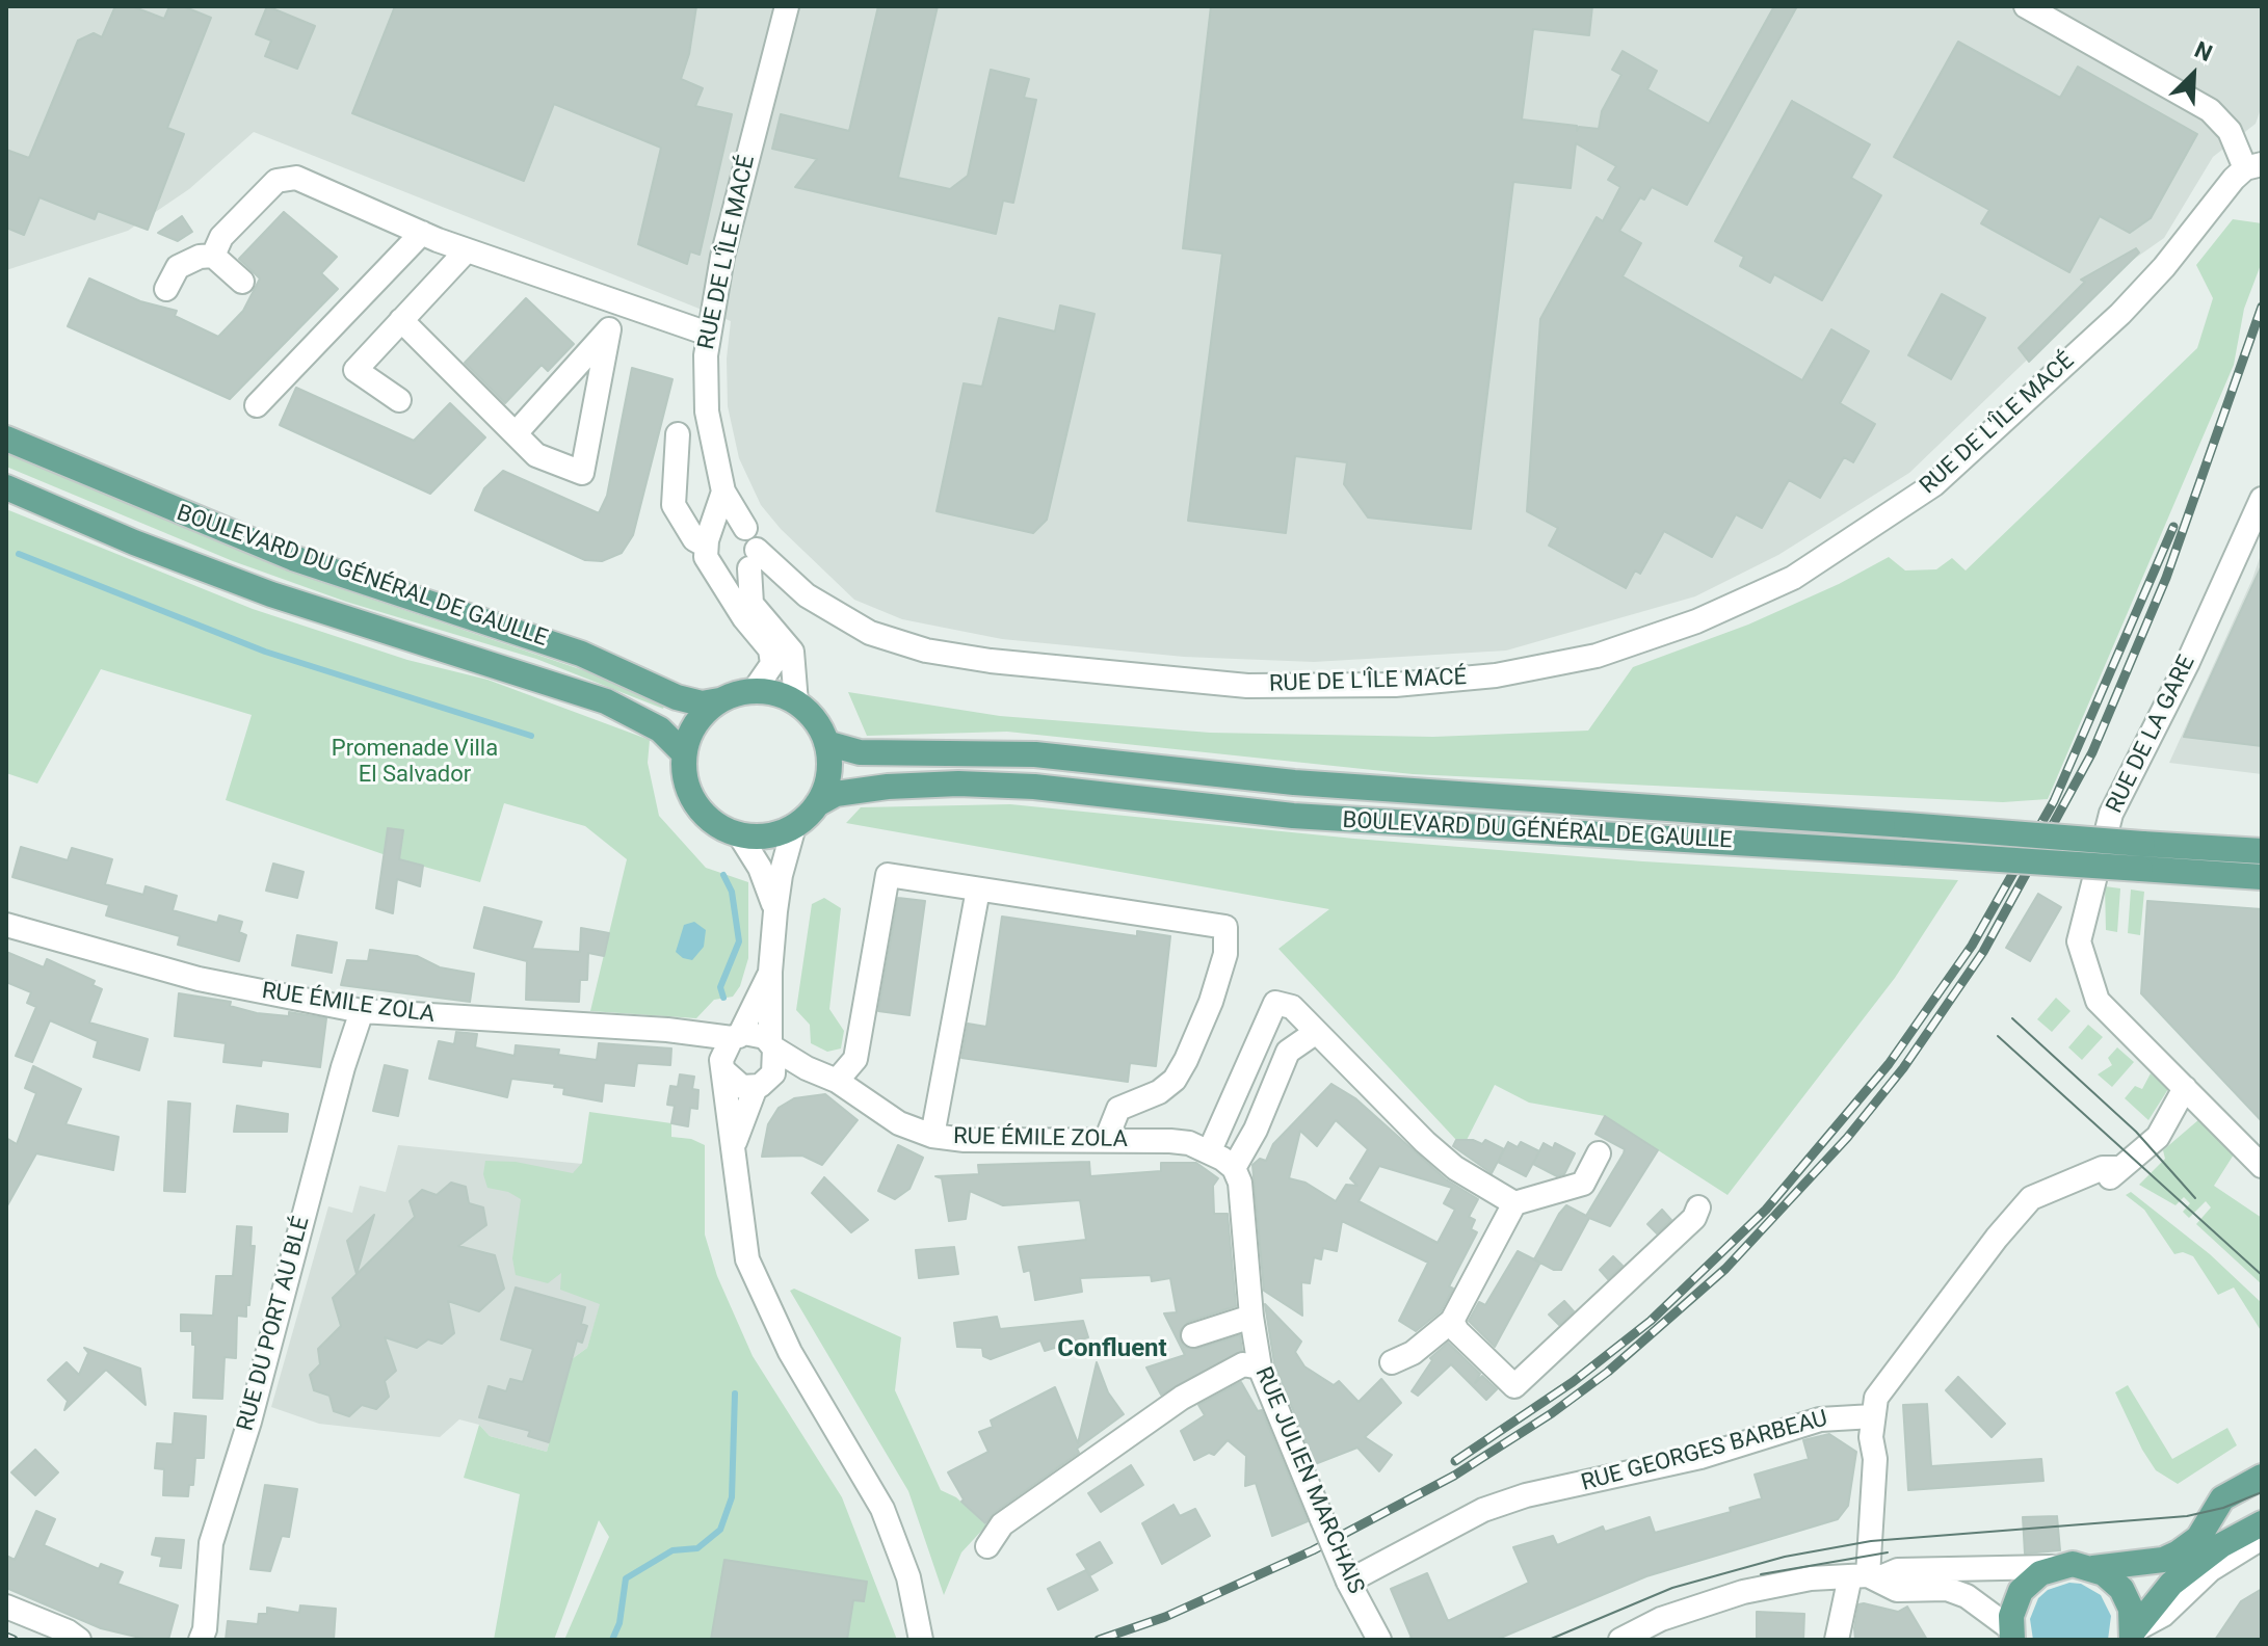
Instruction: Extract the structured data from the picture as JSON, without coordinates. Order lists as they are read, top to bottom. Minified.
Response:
{"streets":{"main road":["BOULEVARD DU GÉNÉRAL DE GAULLE"],"street":["RUE DE L'ÎLE MACÉ","RUE DE LA GARE","RUE ÉMILE ZOLA","RUE DU PORT AU BLÉ","RUE GEORGES BARBEAU","RUE JULIEN MARCHAIS"]},"crossings":[["RUE ÉMILE ZOLA","RUE DU PORT AU BLÉ"],["RUE ÉMILE ZOLA","RUE JULIEN MARCHAIS"],["RUE GEORGES BARBEAU","RUE JULIEN MARCHAIS"]],"districts":["Confluent"],"parks":["Promenade Villa El Salvador"],"north":"top right"}
